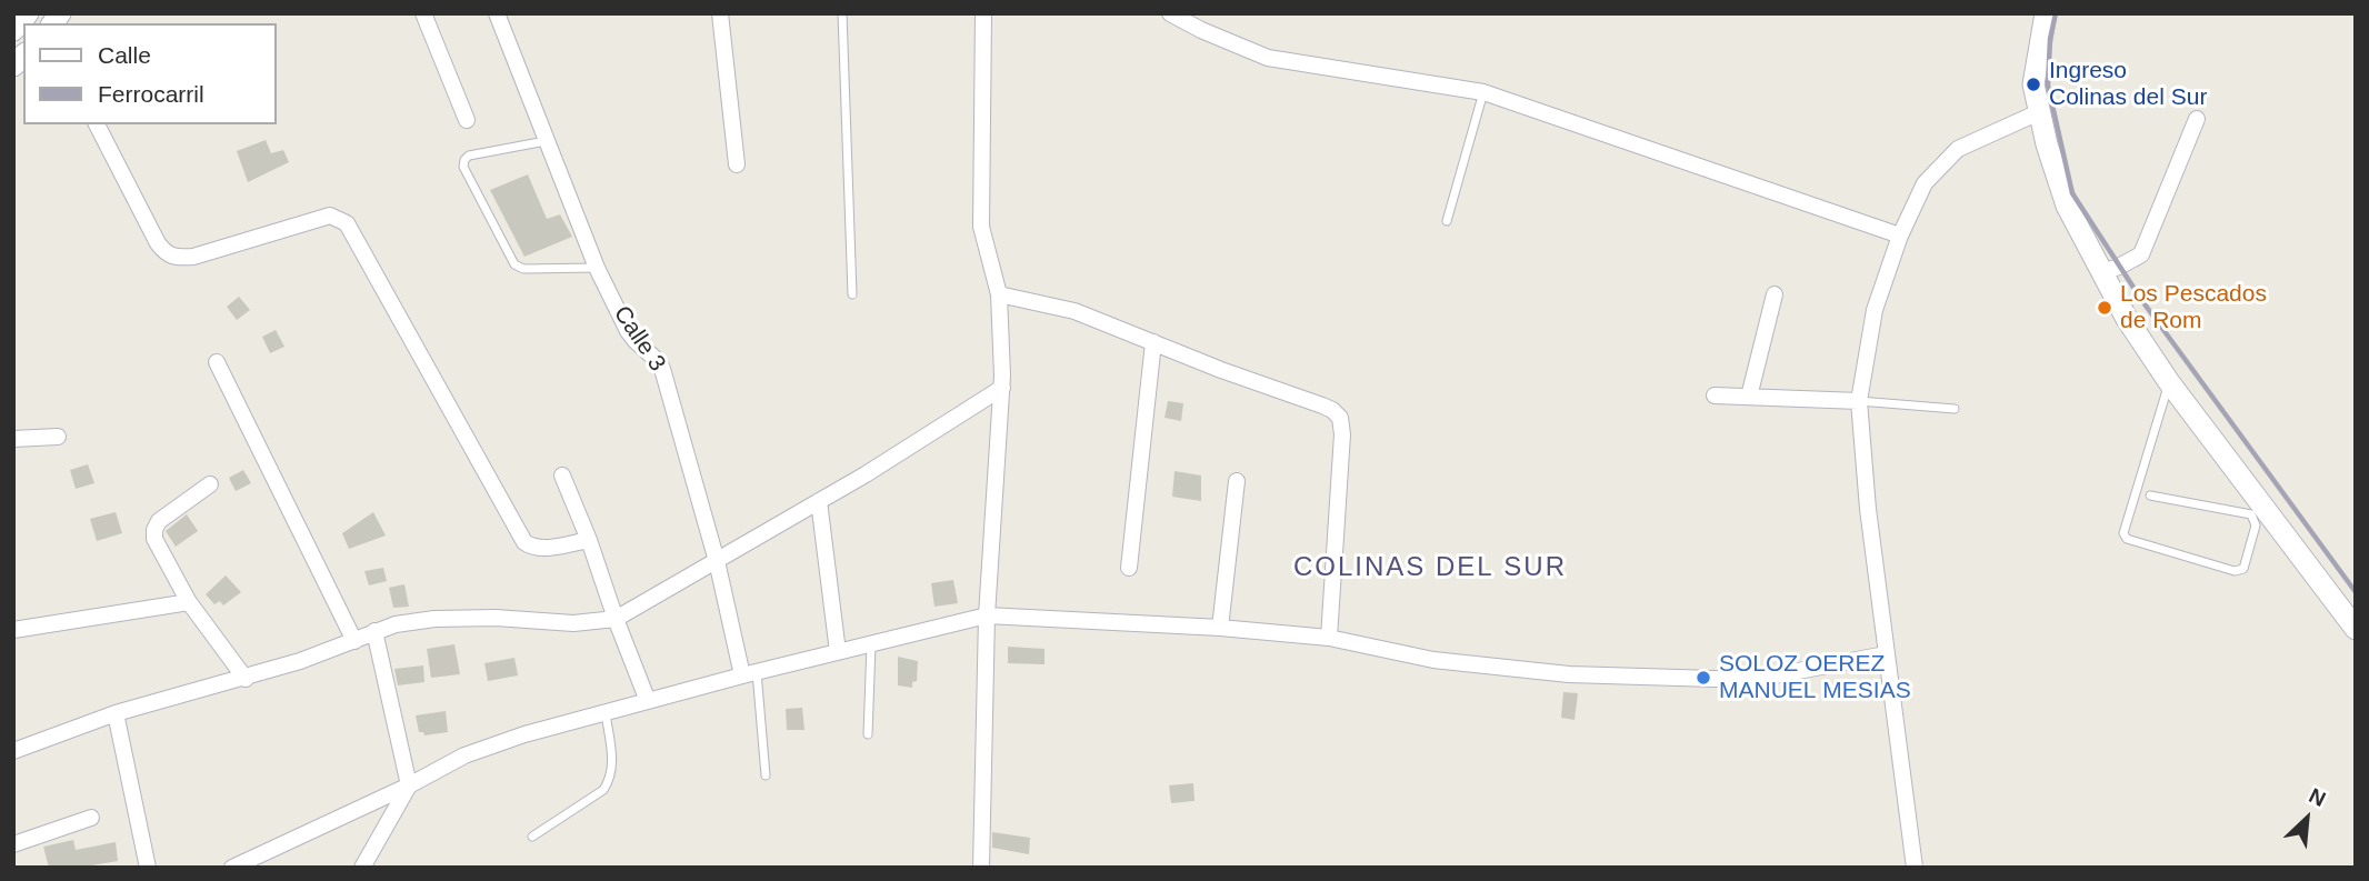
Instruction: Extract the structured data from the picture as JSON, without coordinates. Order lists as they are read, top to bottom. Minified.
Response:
{"streets":{"street":["Calle 3"]},"districts":["COLINAS DEL SUR"],"places":["Ingreso Colinas del Sur","Los Pescados de Rom","SOLOZ OEREZ MANUEL MESIAS"],"legend":["Calle","Ferrocarril"],"north":"top right"}
